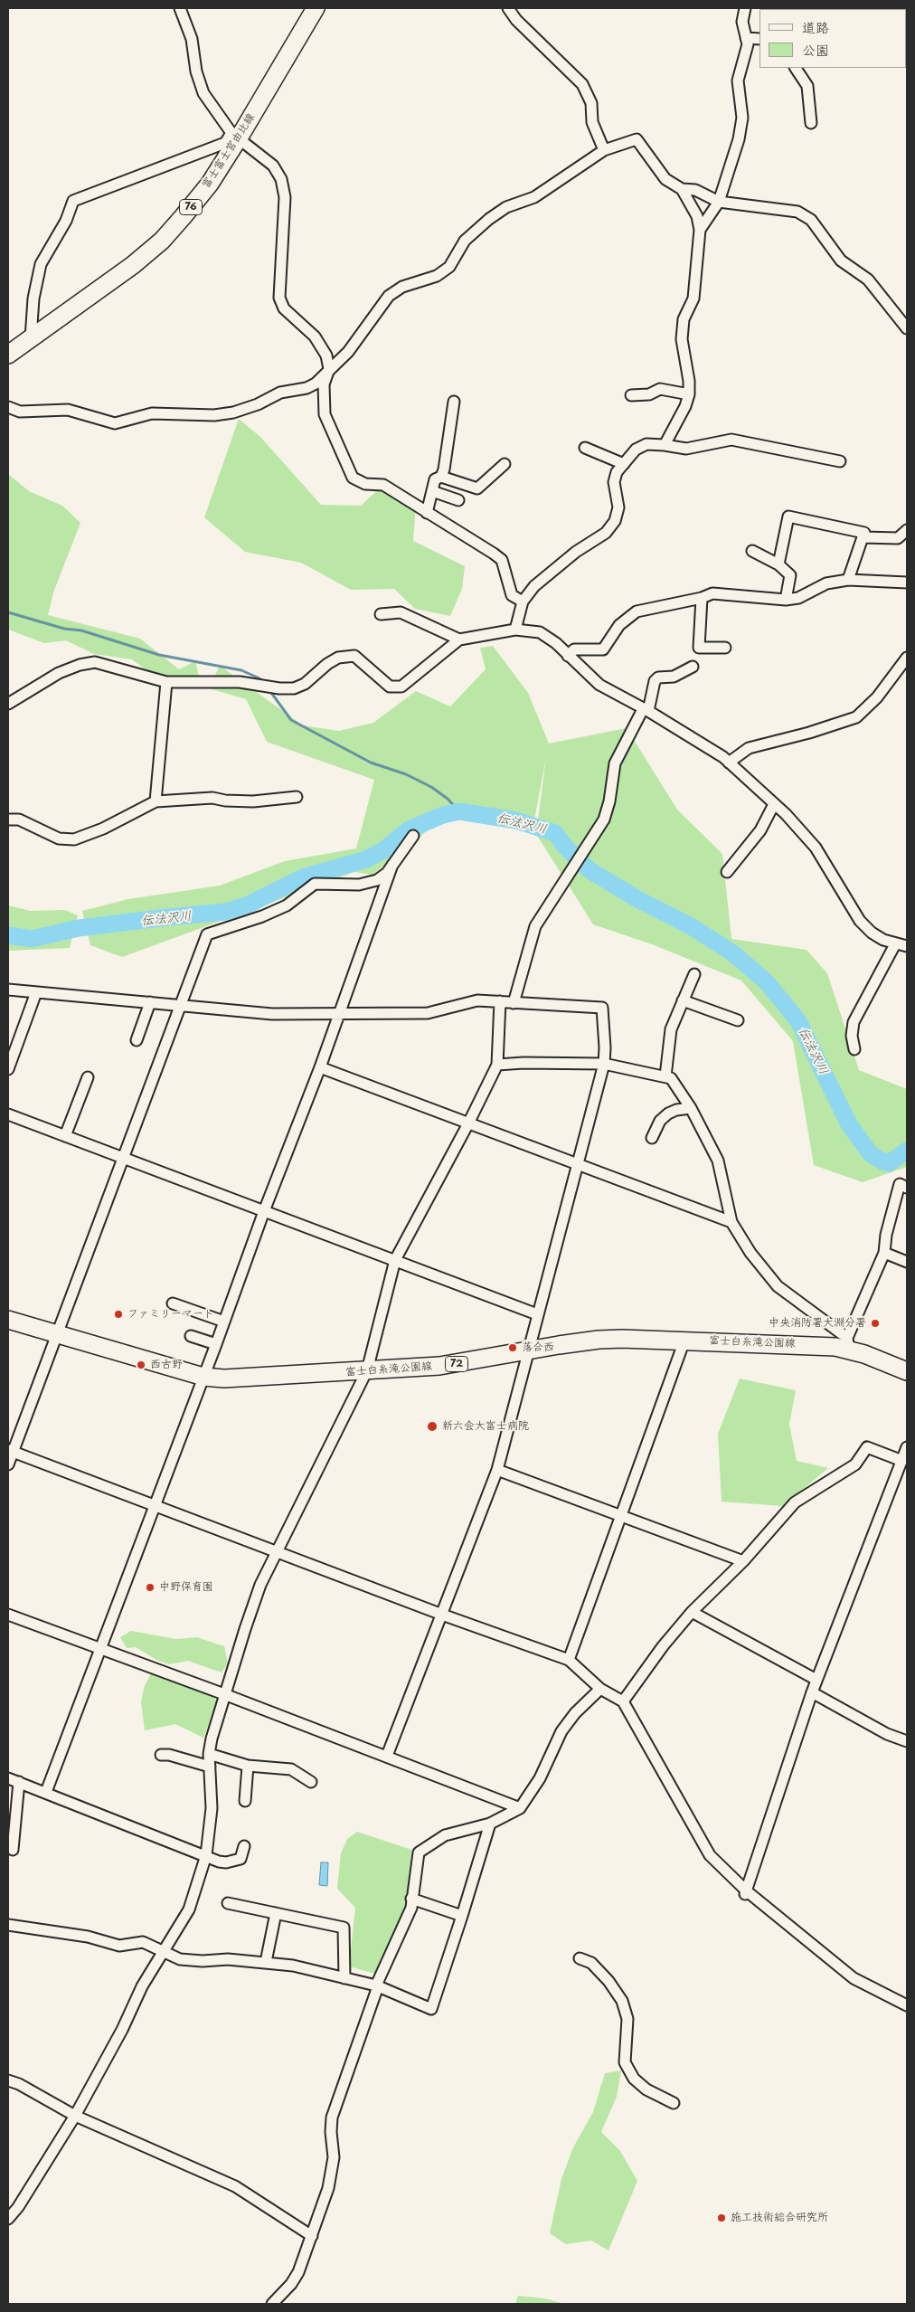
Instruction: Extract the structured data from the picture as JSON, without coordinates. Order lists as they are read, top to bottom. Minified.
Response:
{"streets":{"main road":["富士富士宮由比線","76","富士白糸滝公園線","72"]},"water":["伝法沢川"],"places":["ファミリーマート","中央消防署大淵分署","落合西","西古野","新六会大富士病院","中野保育園","施工技術総合研究所"],"legend":["道路","公園"]}
